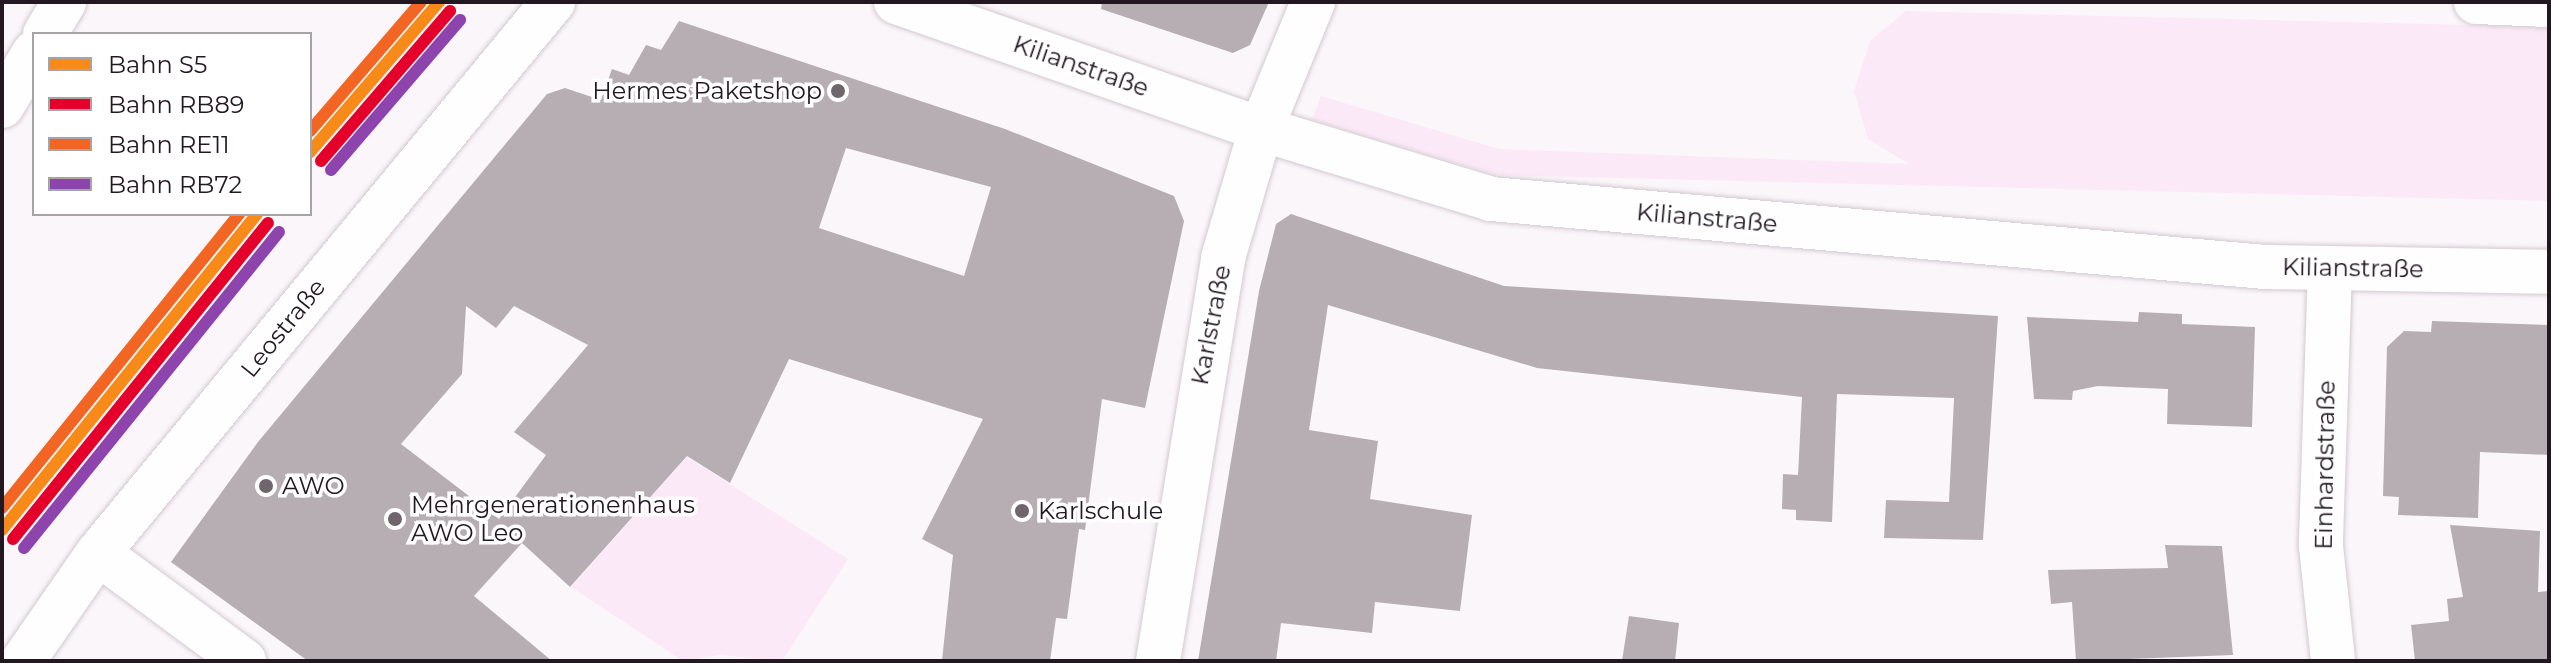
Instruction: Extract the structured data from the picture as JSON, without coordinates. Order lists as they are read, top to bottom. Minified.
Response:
{"streets":{"street":["Kilianstraße","Karlstraße","Leostraße","Einhardstraße"]},"crossings":[["Kilianstraße","Karlstraße"],["Kilianstraße","Einhardstraße"]],"places":["Hermes Paketshop","AWO","Karlschule","Mehrgenerationenhaus AWO Leo"],"lines":["rail line S5","rail line RE11","rail line RB89","rail line RB72"],"legend":["Bahn S5","Bahn RB89","Bahn RE11","Bahn RB72"]}
